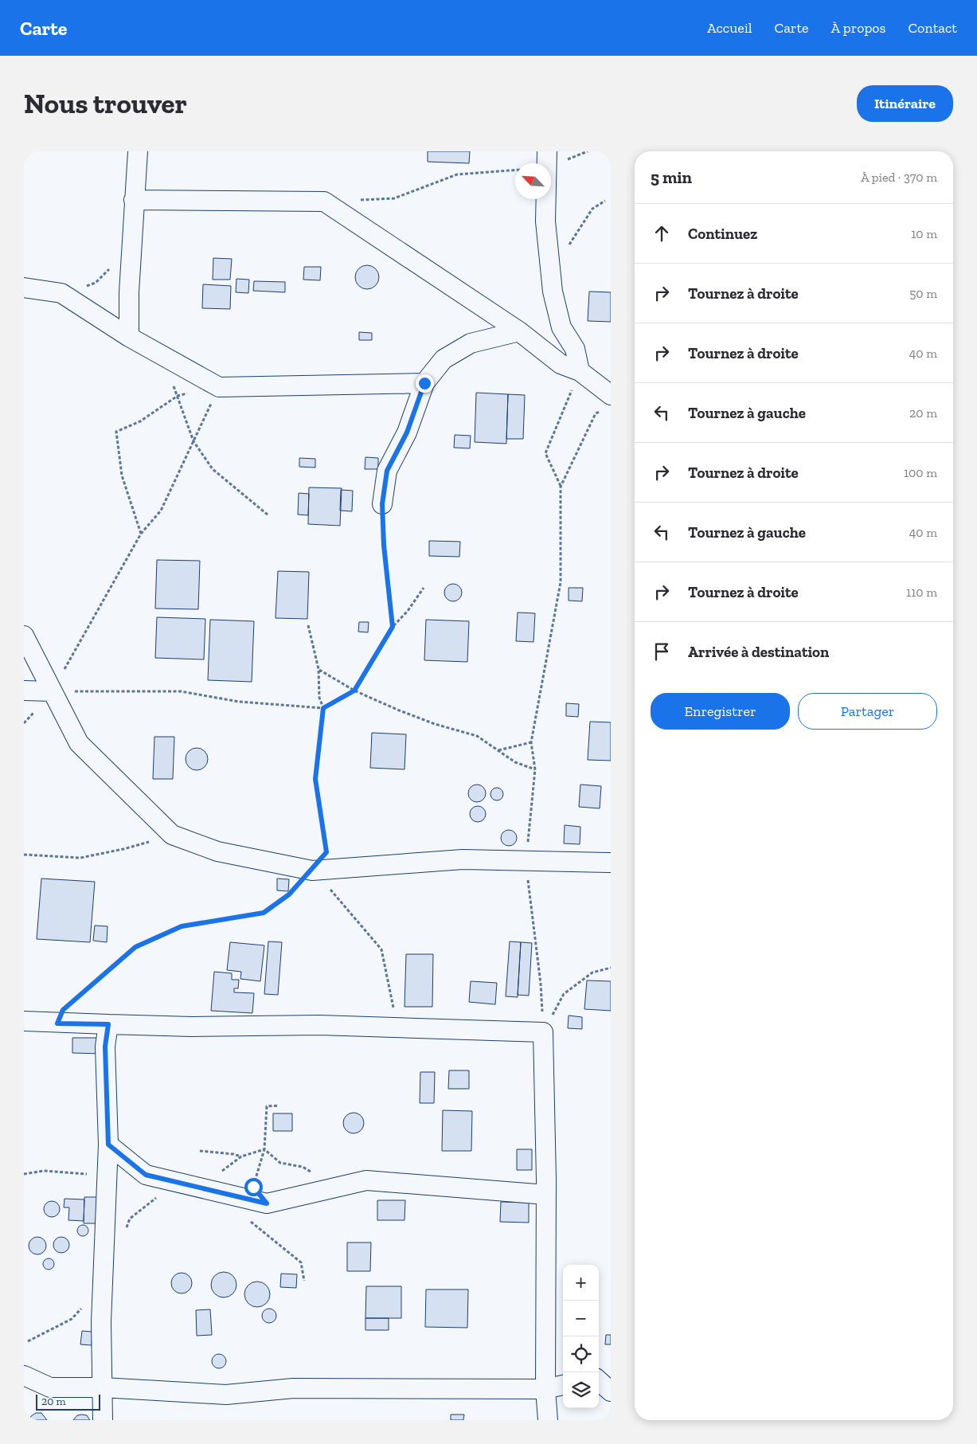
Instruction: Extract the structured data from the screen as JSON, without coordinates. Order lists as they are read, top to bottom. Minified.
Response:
{"scale_bar":"20 m","north":"top left","page":{"header":"Carte","nav":["Accueil","Carte","À propos","Contact"],"buttons":["Itinéraire",["Enregistrer","Partager"]],"title":"Nous trouver","heading":["5 min","À pied · 370 m"],"list":[["Continuez","10 m"],["Tournez à droite","50 m"],["Tournez à droite","40 m"],["Tournez à gauche","20 m"],["Tournez à droite","100 m"],["Tournez à gauche","40 m"],["Tournez à droite","110 m"],"Arrivée à destination"],"map_buttons":["+","−"],"scale":"20 m"}}
